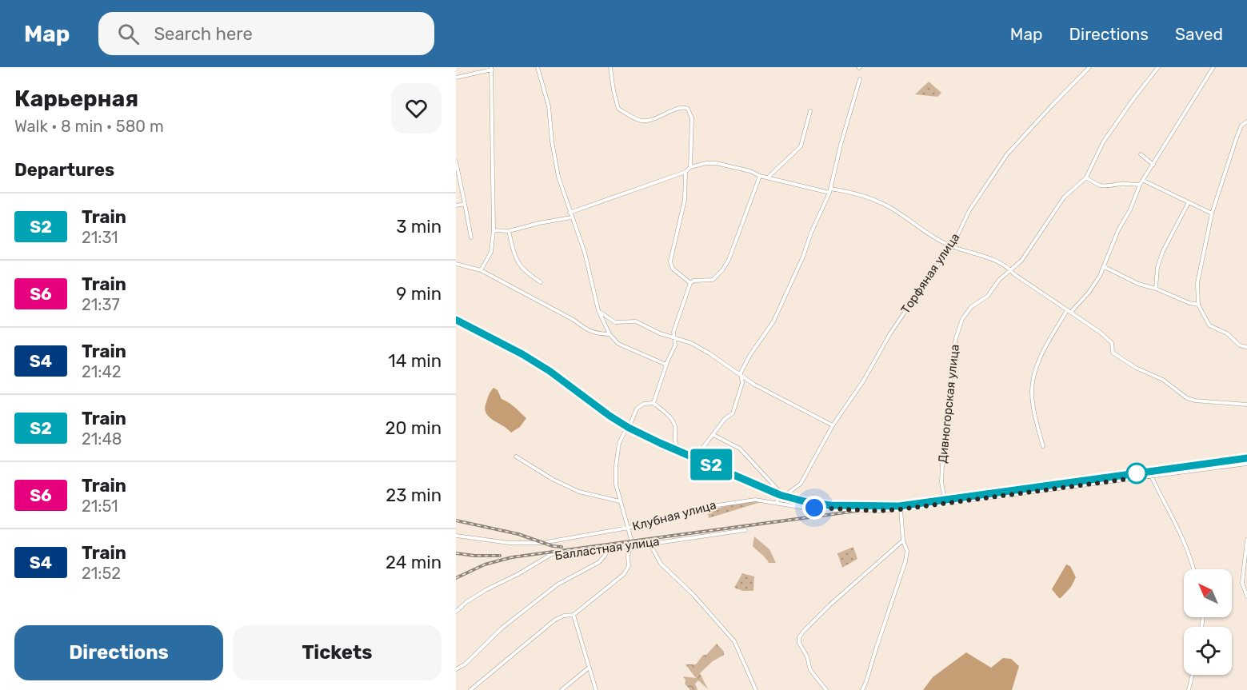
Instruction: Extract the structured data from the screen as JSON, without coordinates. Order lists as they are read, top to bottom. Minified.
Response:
{"streets":{"street":["Торфяная улица","Дивногорская улица","Клубная улица","Балластная улица"]},"north":"top left","page":{"header":"Map","search":"Search here","nav":["Map","Directions","Saved"],"heading":[["Карьерная","Walk · 8 min · 580 m"],"Departures"],"on_map":"S2","list":[{"mark":"S2","name":"Train","note":"21:31","value":"3 min"},{"mark":"S6","name":"Train","note":"21:37","value":"9 min"},{"mark":"S4","name":"Train","note":"21:42","value":"14 min"},{"mark":"S2","name":"Train","note":"21:48","value":"20 min"},{"mark":"S6","name":"Train","note":"21:51","value":"23 min"},{"mark":"S4","name":"Train","note":"21:52","value":"24 min"}],"buttons":["Directions","Tickets"]}}
